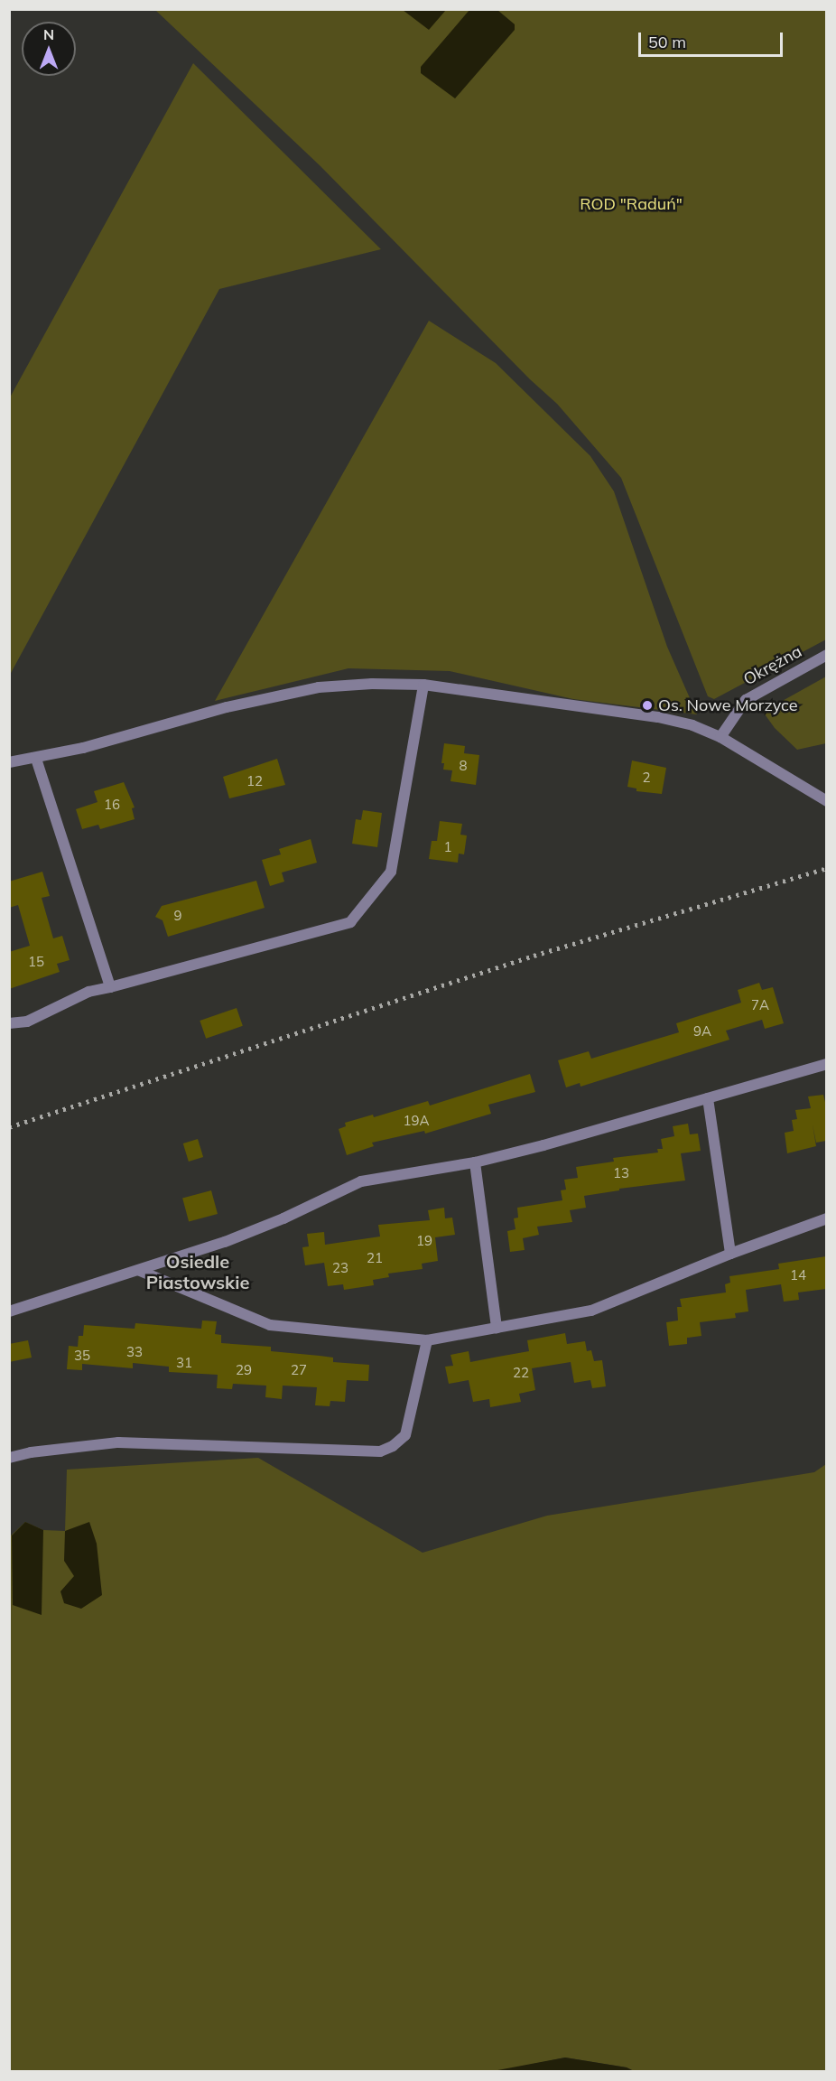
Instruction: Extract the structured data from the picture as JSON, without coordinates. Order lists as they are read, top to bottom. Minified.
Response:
{"streets":{"street":["Okrężna"]},"districts":["Osiedle Piastowskie"],"parks":["ROD \"Raduń\""],"places":["Os. Nowe Morzyce"],"house_numbers":["8","2","12","16","1","9","15","7A","9A","19A","13","19","21","23","14","33","35","31","29","27","22"],"scale_bar":"50 m","north":"top"}
